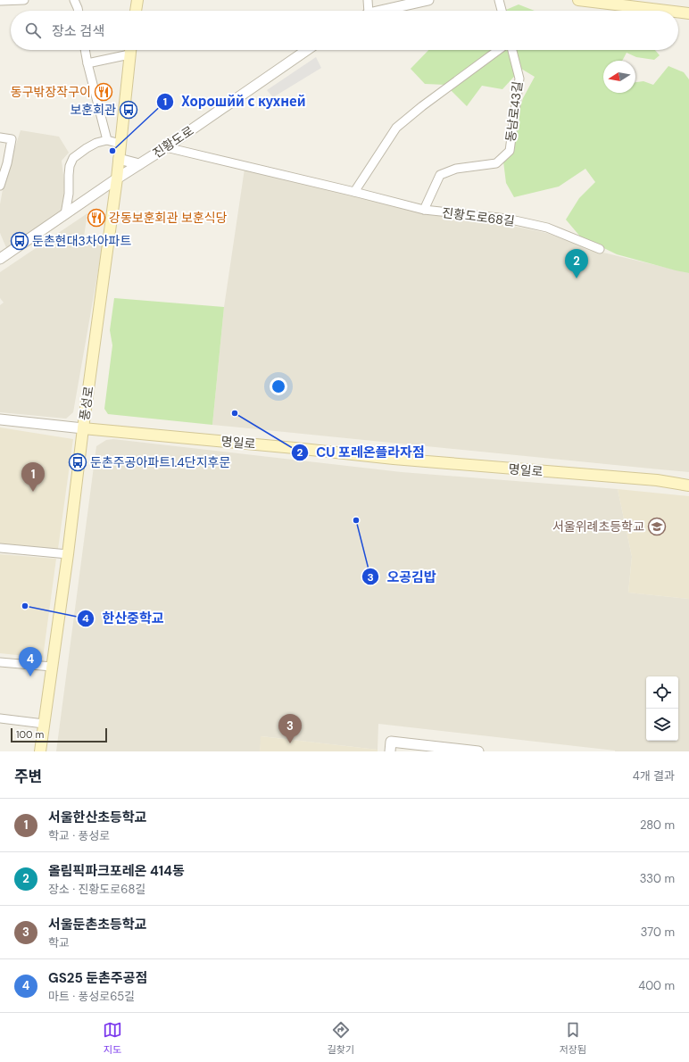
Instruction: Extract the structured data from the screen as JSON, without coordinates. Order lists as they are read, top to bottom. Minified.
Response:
{"streets":{"main road":["풍성로","명일로"],"street":["동남로43길","진황도로","진황도로68길"]},"crossings":[["동남로43길","진황도로68길"],["진황도로","진황도로68길"],["진황도로","풍성로"],["풍성로","명일로"]],"places":{"restaurant":["동구밖장작구이","강동보훈회관 보훈식당"],"bus stop":["보훈회관","둔촌현대3차아파트","둔촌주공아파트1.4단지후문"],"other":["Хорошйй с кухней","CU 포레온플라자점","오공김밥","한산중학교"],"school or university":["서울위례초등학교"]},"scale_bar":"100 m","north":"left","page":{"search":"장소 검색","pins":["2","1","4","3"],"scale":"100 m","heading":["주변","4개 결과"],"list":[{"mark":"1","name":"서울한산초등학교","note":"학교 · 풍성로","value":"280 m"},{"mark":"2","name":"올림픽파크포레온 414동","note":"장소 · 진황도로68길","value":"330 m"},{"mark":"3","name":"서울둔촌초등학교","note":"학교","value":"370 m"},{"mark":"4","name":"GS25 둔촌주공점","note":"마트 · 풍성로65길","value":"400 m"}],"nav":["지도","길찾기","저장됨"]}}
